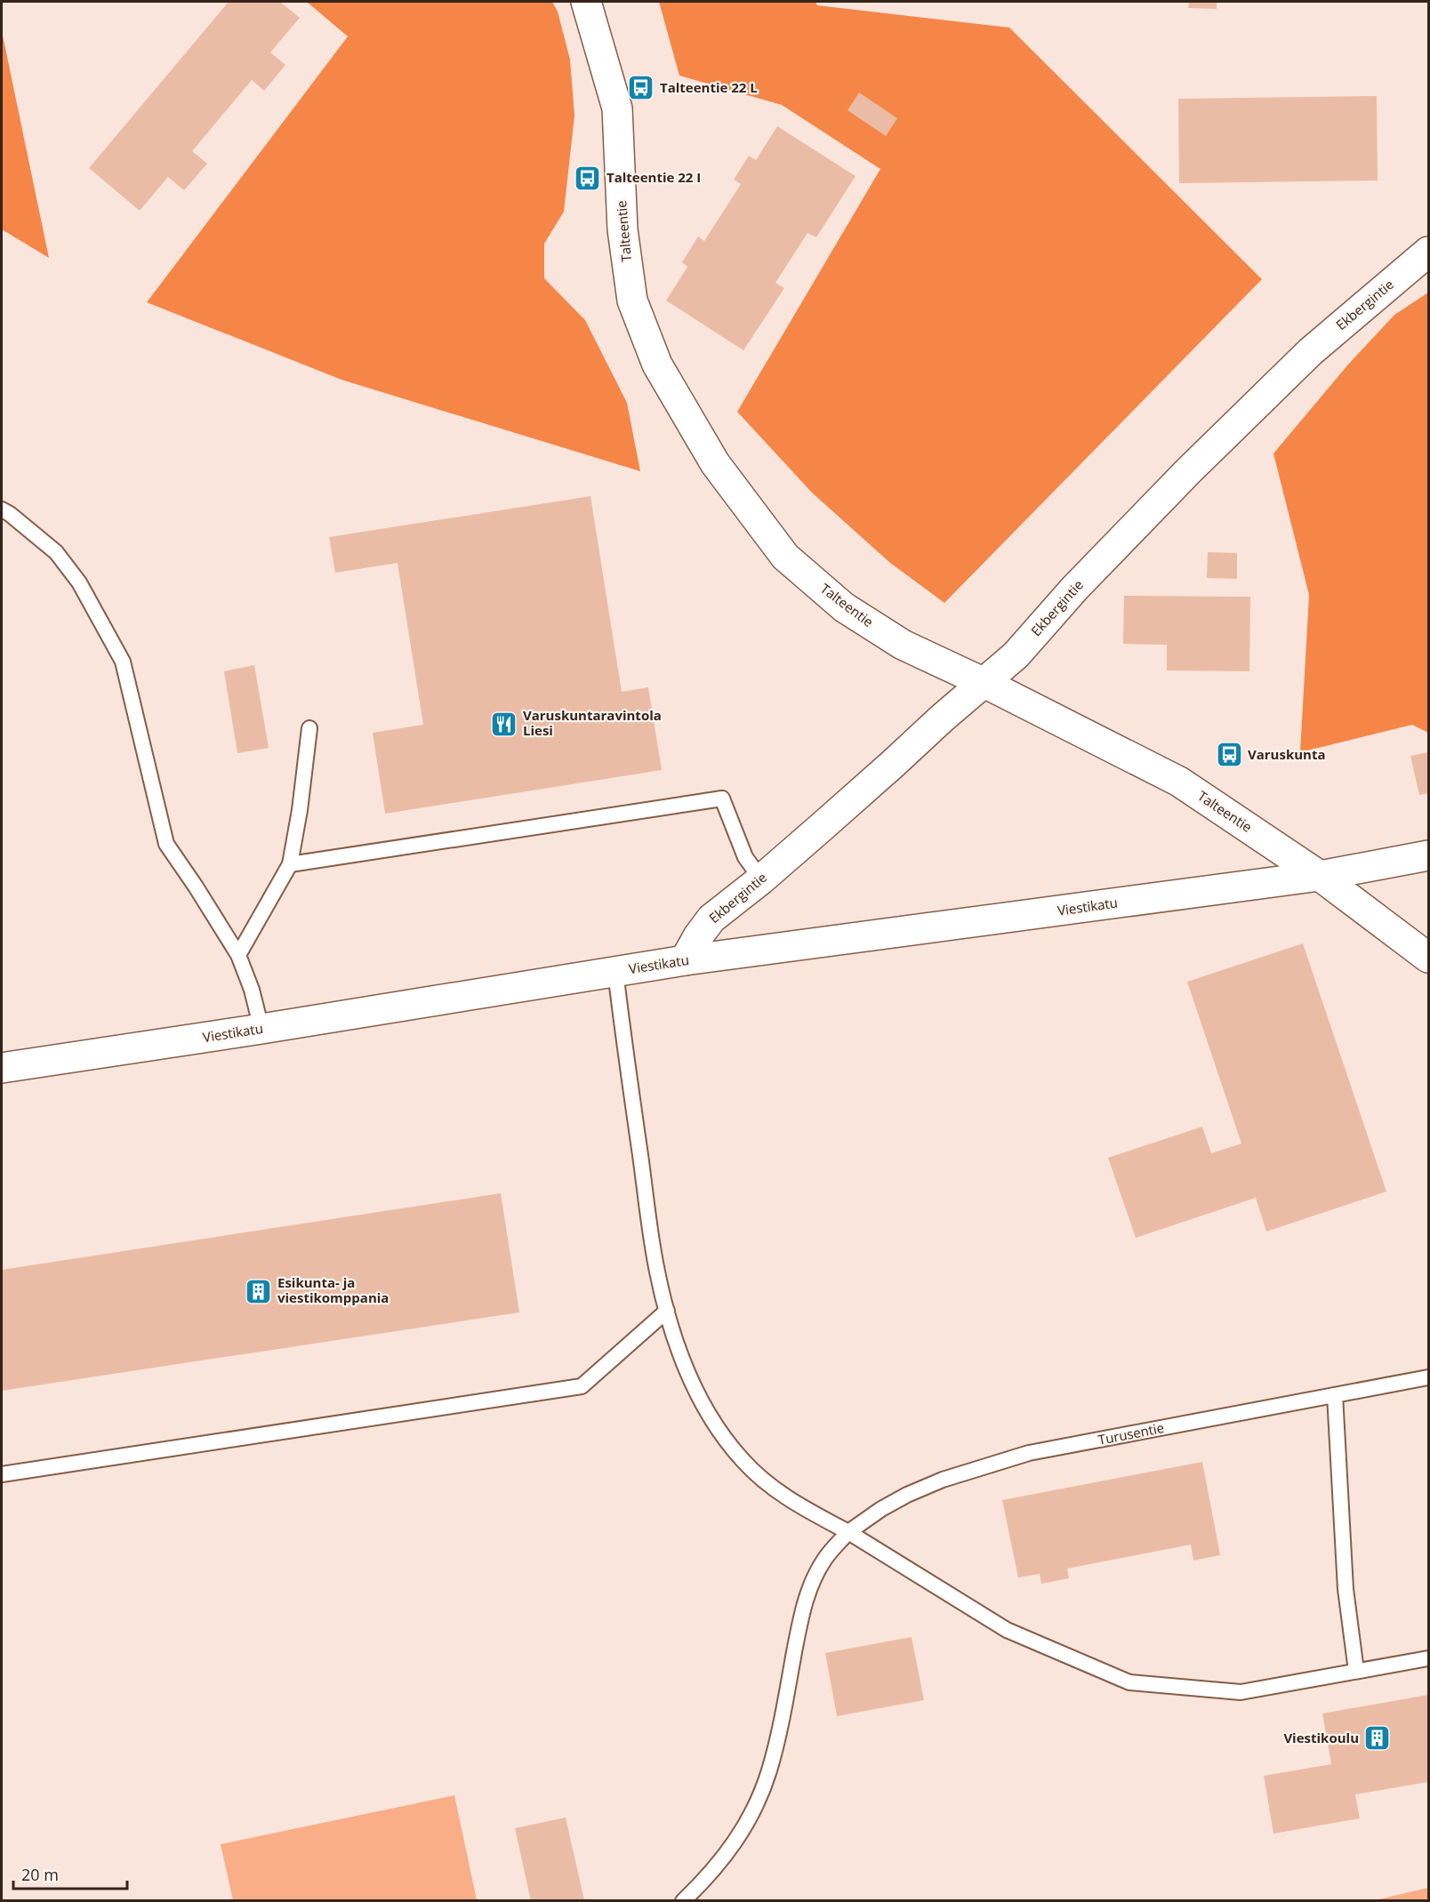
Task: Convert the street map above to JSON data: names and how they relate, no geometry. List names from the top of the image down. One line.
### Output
{"streets":{"street":["Talteentie","Ekbergintie","Viestikatu"],"lane":["Turusentie"]},"crossings":[["Talteentie","Ekbergintie"],["Talteentie","Viestikatu"],["Ekbergintie","Viestikatu"]],"places":{"bus stop":["Talteentie 22 L","Talteentie 22 I","Varuskunta"],"restaurant":["Varuskuntaravintola Liesi"],"building":["Esikunta- ja viestikomppania","Viestikoulu"]},"scale_bar":"20 m"}
